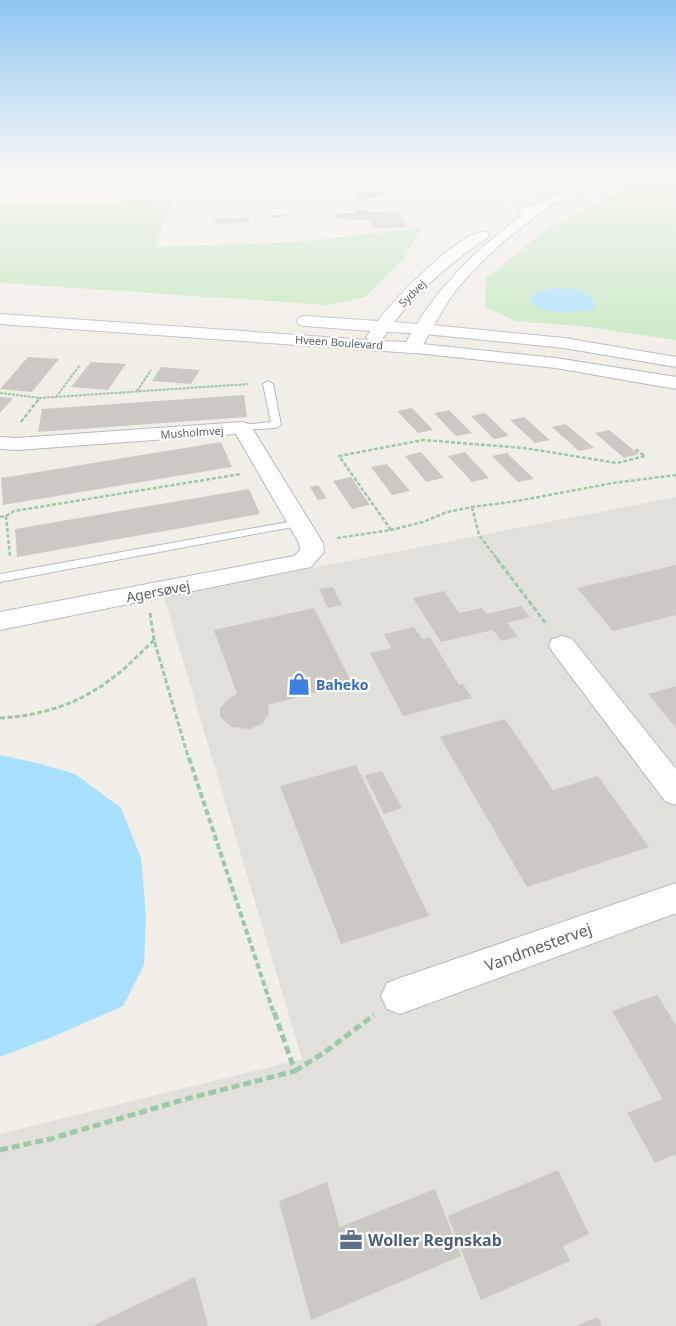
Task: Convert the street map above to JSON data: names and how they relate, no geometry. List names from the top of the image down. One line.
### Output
{"streets":{"main road":["Sydvej","Hveen Boulevard","Musholmvej","Agersøvej","Vandmestervej"]},"crossings":[["Sydvej","Hveen Boulevard"],["Musholmvej","Agersøvej"]],"places":{"shop":["Baheko"],"office":["Woller Regnskab"]}}
